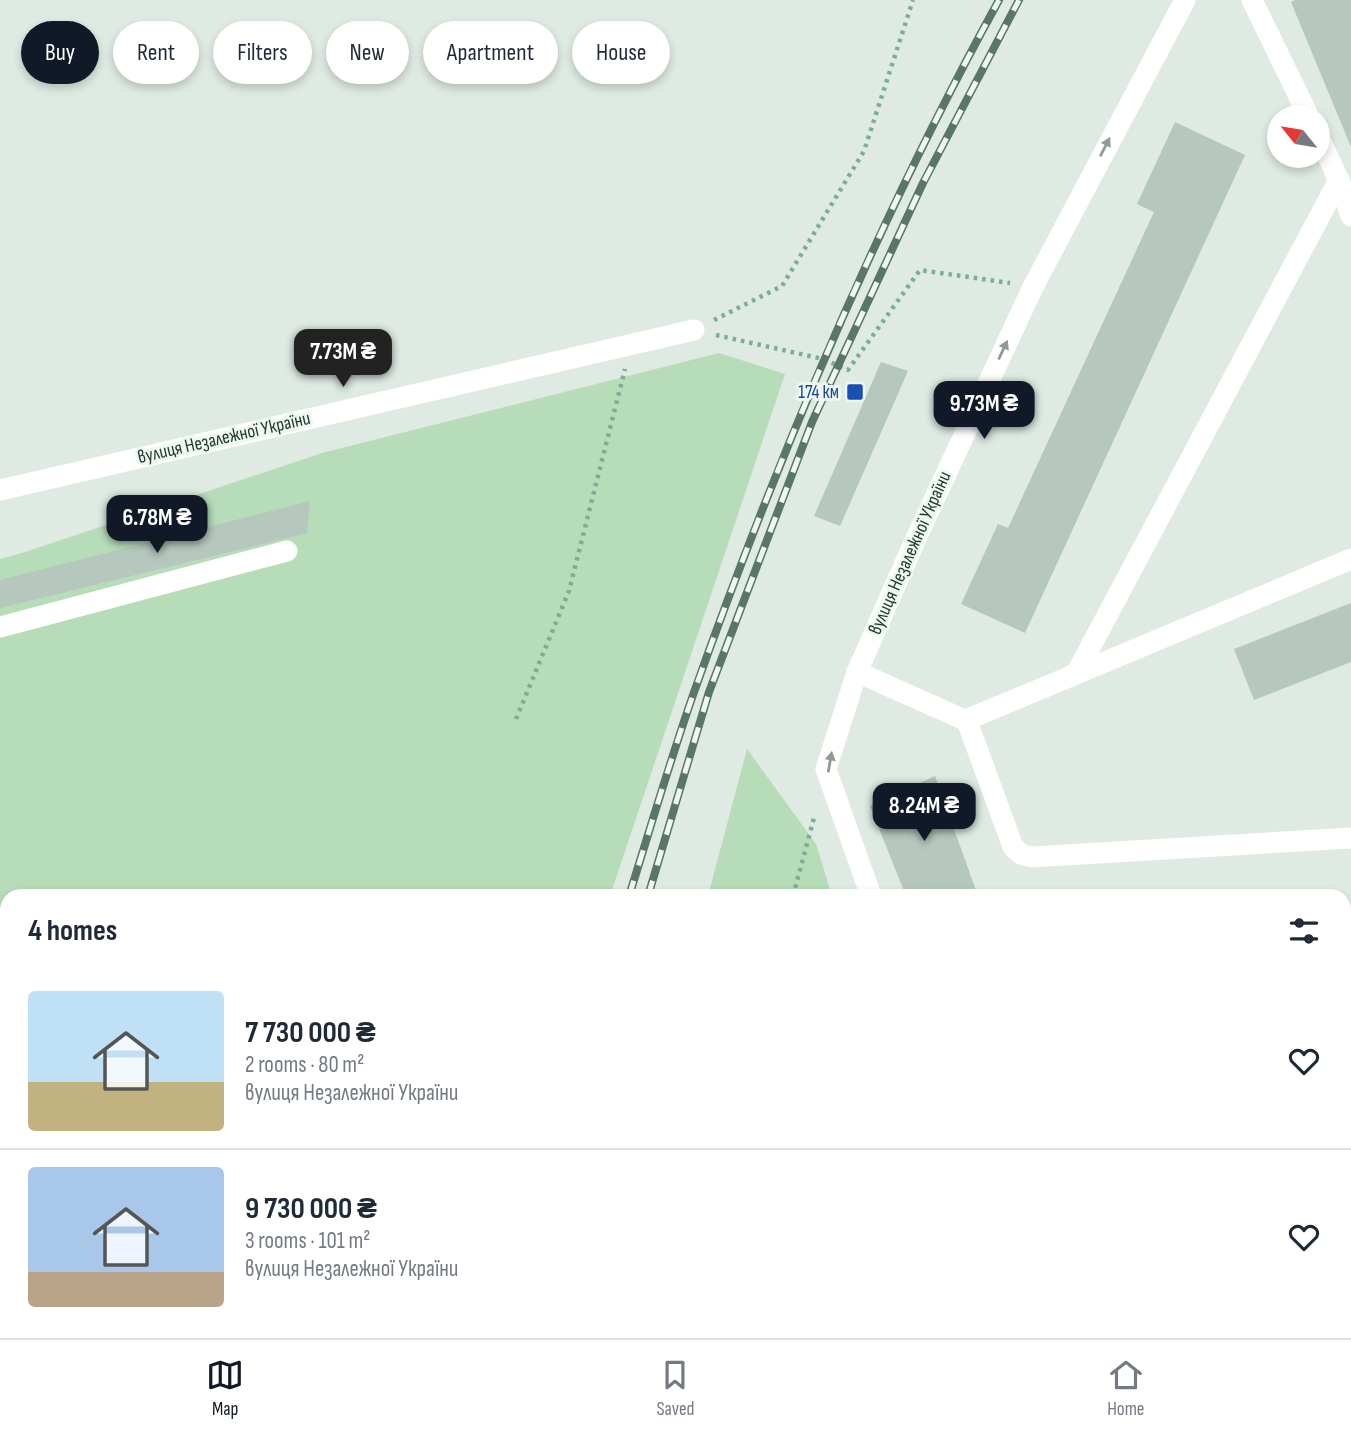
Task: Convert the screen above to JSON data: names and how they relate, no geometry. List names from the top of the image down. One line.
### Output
{"streets":{"street":["вулиця Незалежної України"]},"one_way":["вулиця Незалежної України"],"places":{"transit":["174 км"]},"north":"top left","page":{"chip":["Buy","Rent","Filters","New","Apartment","House"],"price":["7.73M ₴","9.73M ₴","6.78M ₴","8.24M ₴"],"heading":"4 homes","list":[{"name":"7 730 000 ₴","note":"2 rooms · 80 m² · вулиця Незалежної України"},{"name":"9 730 000 ₴","note":"3 rooms · 101 m² · вулиця Незалежної України"}],"tabs":["Map","Saved","Home"]}}
